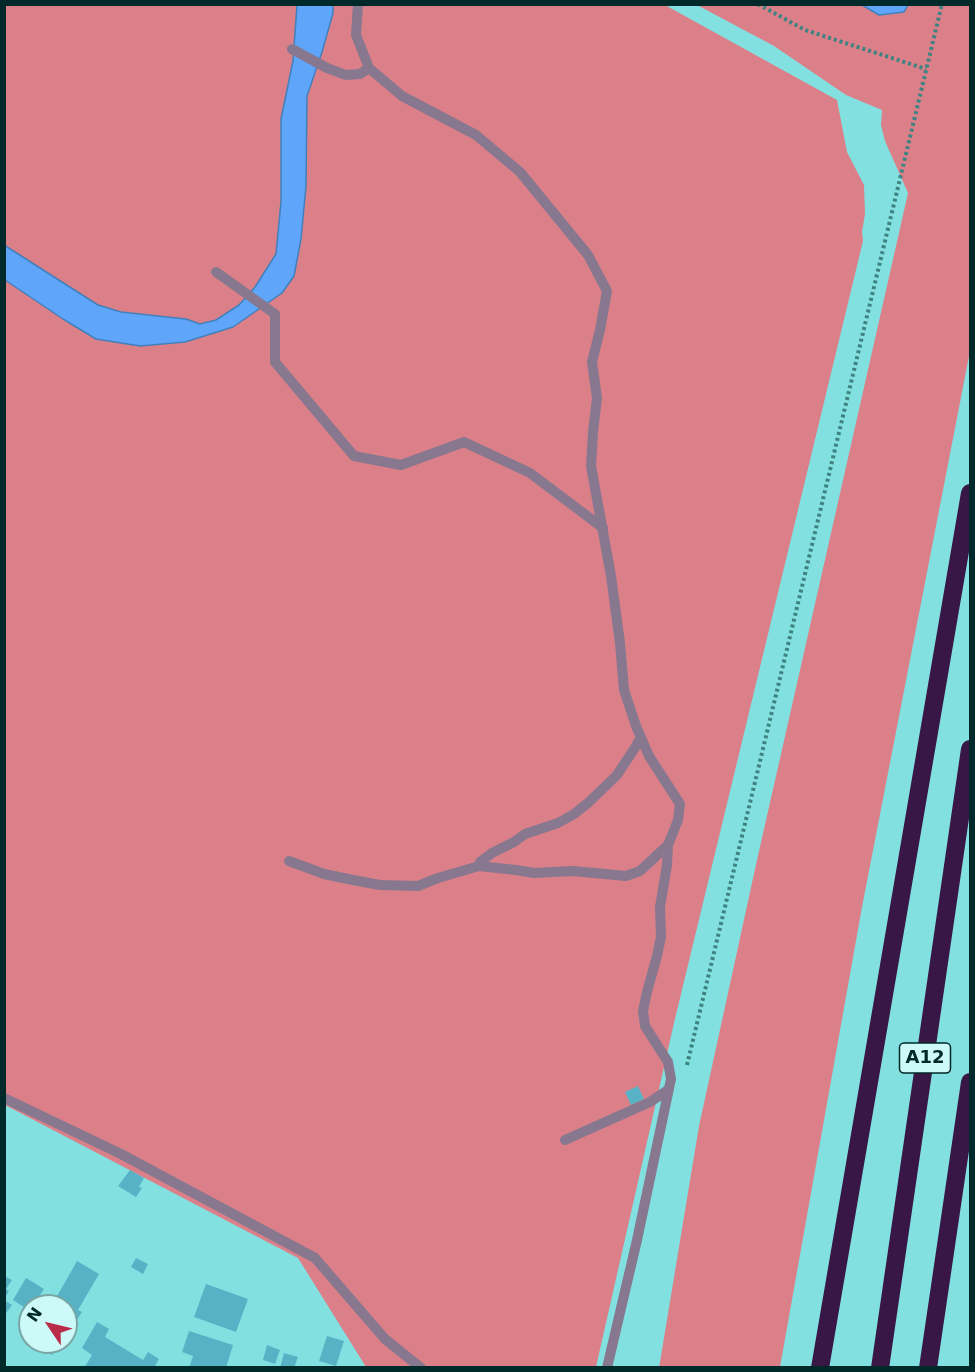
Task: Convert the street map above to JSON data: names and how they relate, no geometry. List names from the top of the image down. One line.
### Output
{"streets":{"highway":["A12"]},"north":"top left"}
